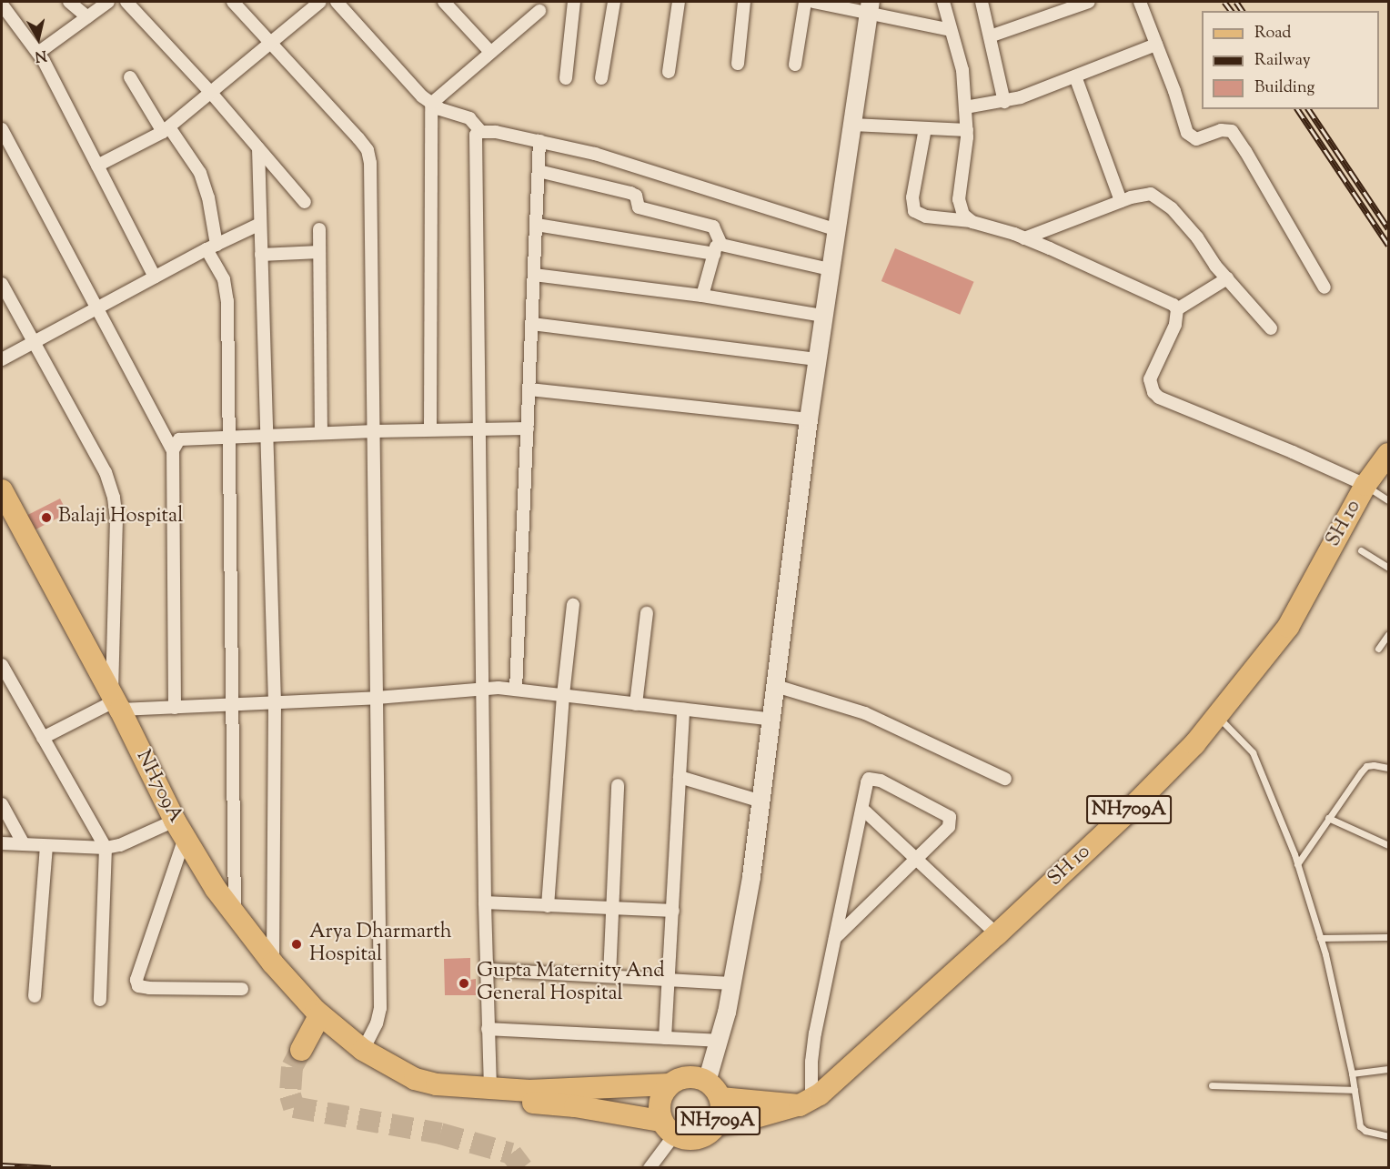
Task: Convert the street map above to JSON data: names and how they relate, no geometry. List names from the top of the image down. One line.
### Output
{"streets":{"highway":["SH 10","NH709A"]},"crossings":[["SH 10","NH709A"]],"places":["Balaji Hospital","Arya Dharmarth Hospital","Gupta Maternity And General Hospital"],"legend":["Road","Railway","Building"],"north":"bottom"}
